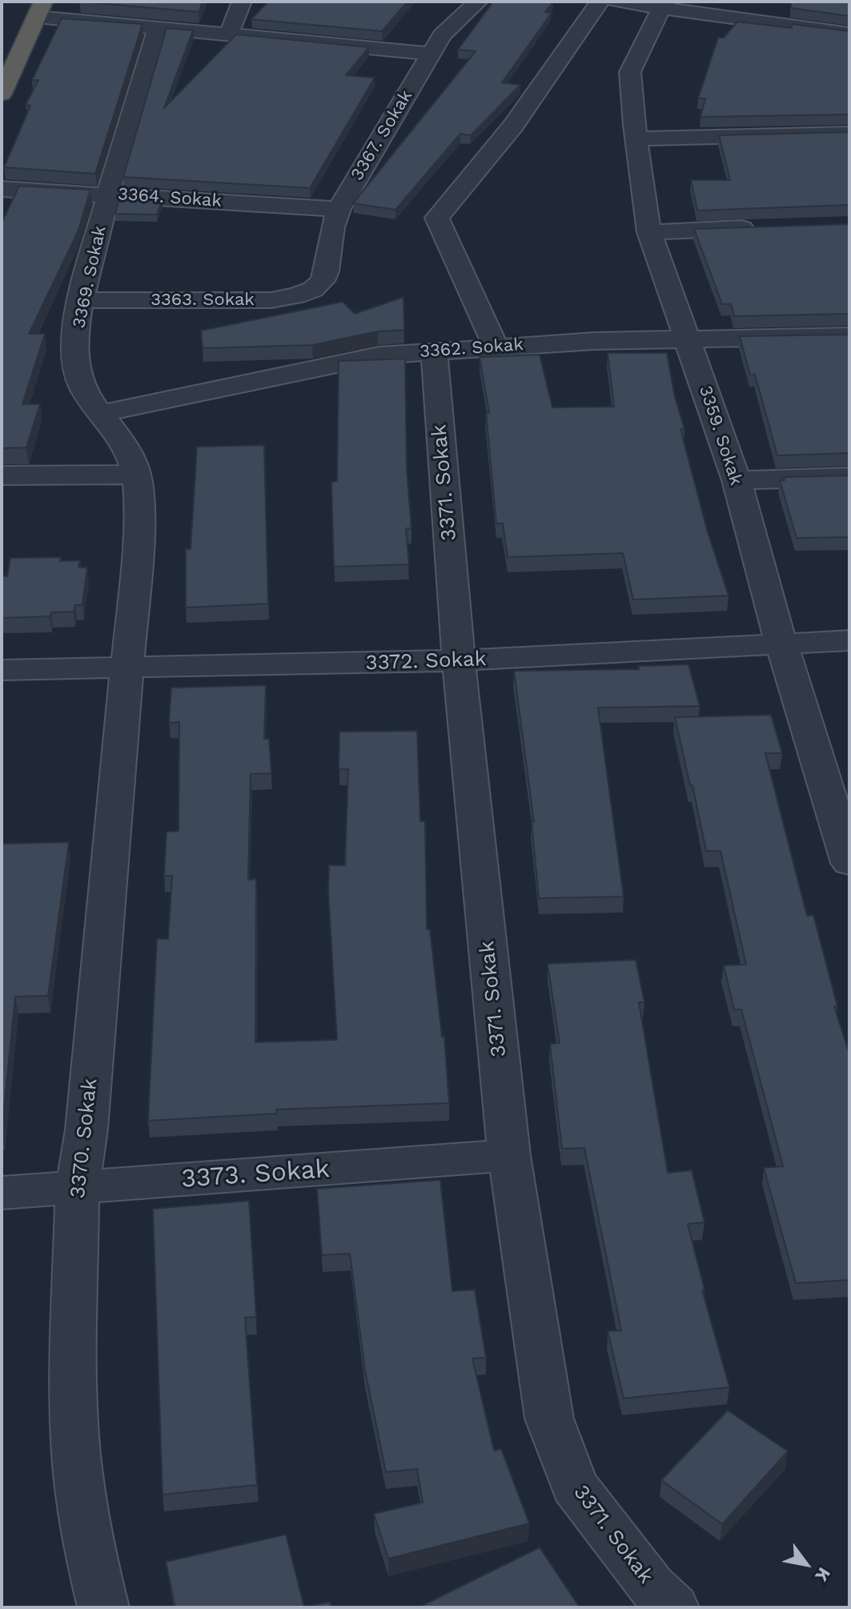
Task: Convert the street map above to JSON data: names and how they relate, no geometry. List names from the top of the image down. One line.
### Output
{"streets":{"street":["3367. Sokak","3364. Sokak","3369. Sokak","3363. Sokak","3362. Sokak","3359. Sokak","3371. Sokak","3372. Sokak","3370. Sokak","3373. Sokak"]},"crossings":[["3367. Sokak","3364. Sokak"],["3367. Sokak","3363. Sokak"],["3364. Sokak","3369. Sokak"],["3369. Sokak","3363. Sokak"],["3369. Sokak","3362. Sokak"],["3369. Sokak","3372. Sokak"],["3369. Sokak","3370. Sokak"],["3362. Sokak","3359. Sokak"],["3362. Sokak","3371. Sokak"],["3359. Sokak","3372. Sokak"],["3371. Sokak","3372. Sokak"],["3371. Sokak","3373. Sokak"],["3372. Sokak","3370. Sokak"],["3370. Sokak","3373. Sokak"]],"north":"bottom right"}
